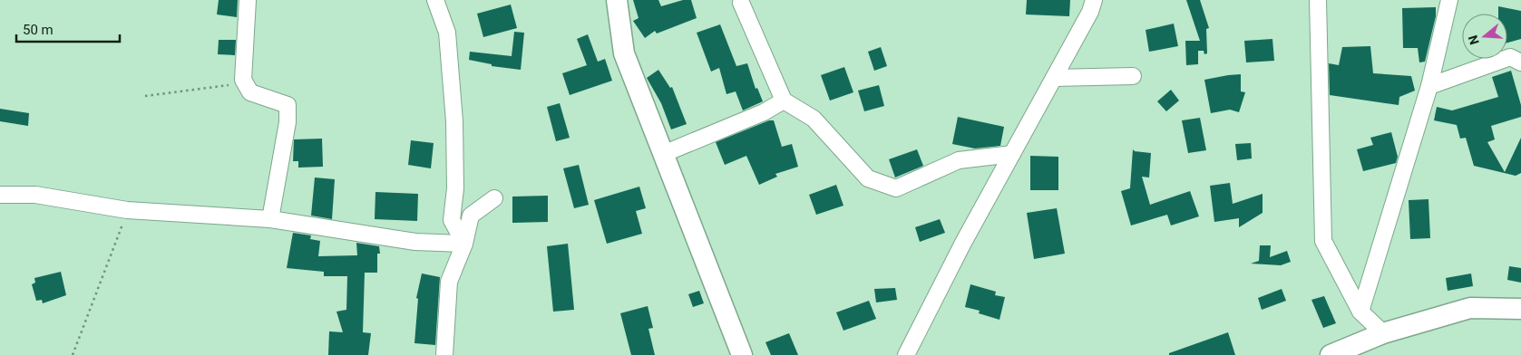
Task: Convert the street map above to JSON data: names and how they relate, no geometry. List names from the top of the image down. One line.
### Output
{"scale_bar":"50 m","north":"left"}
